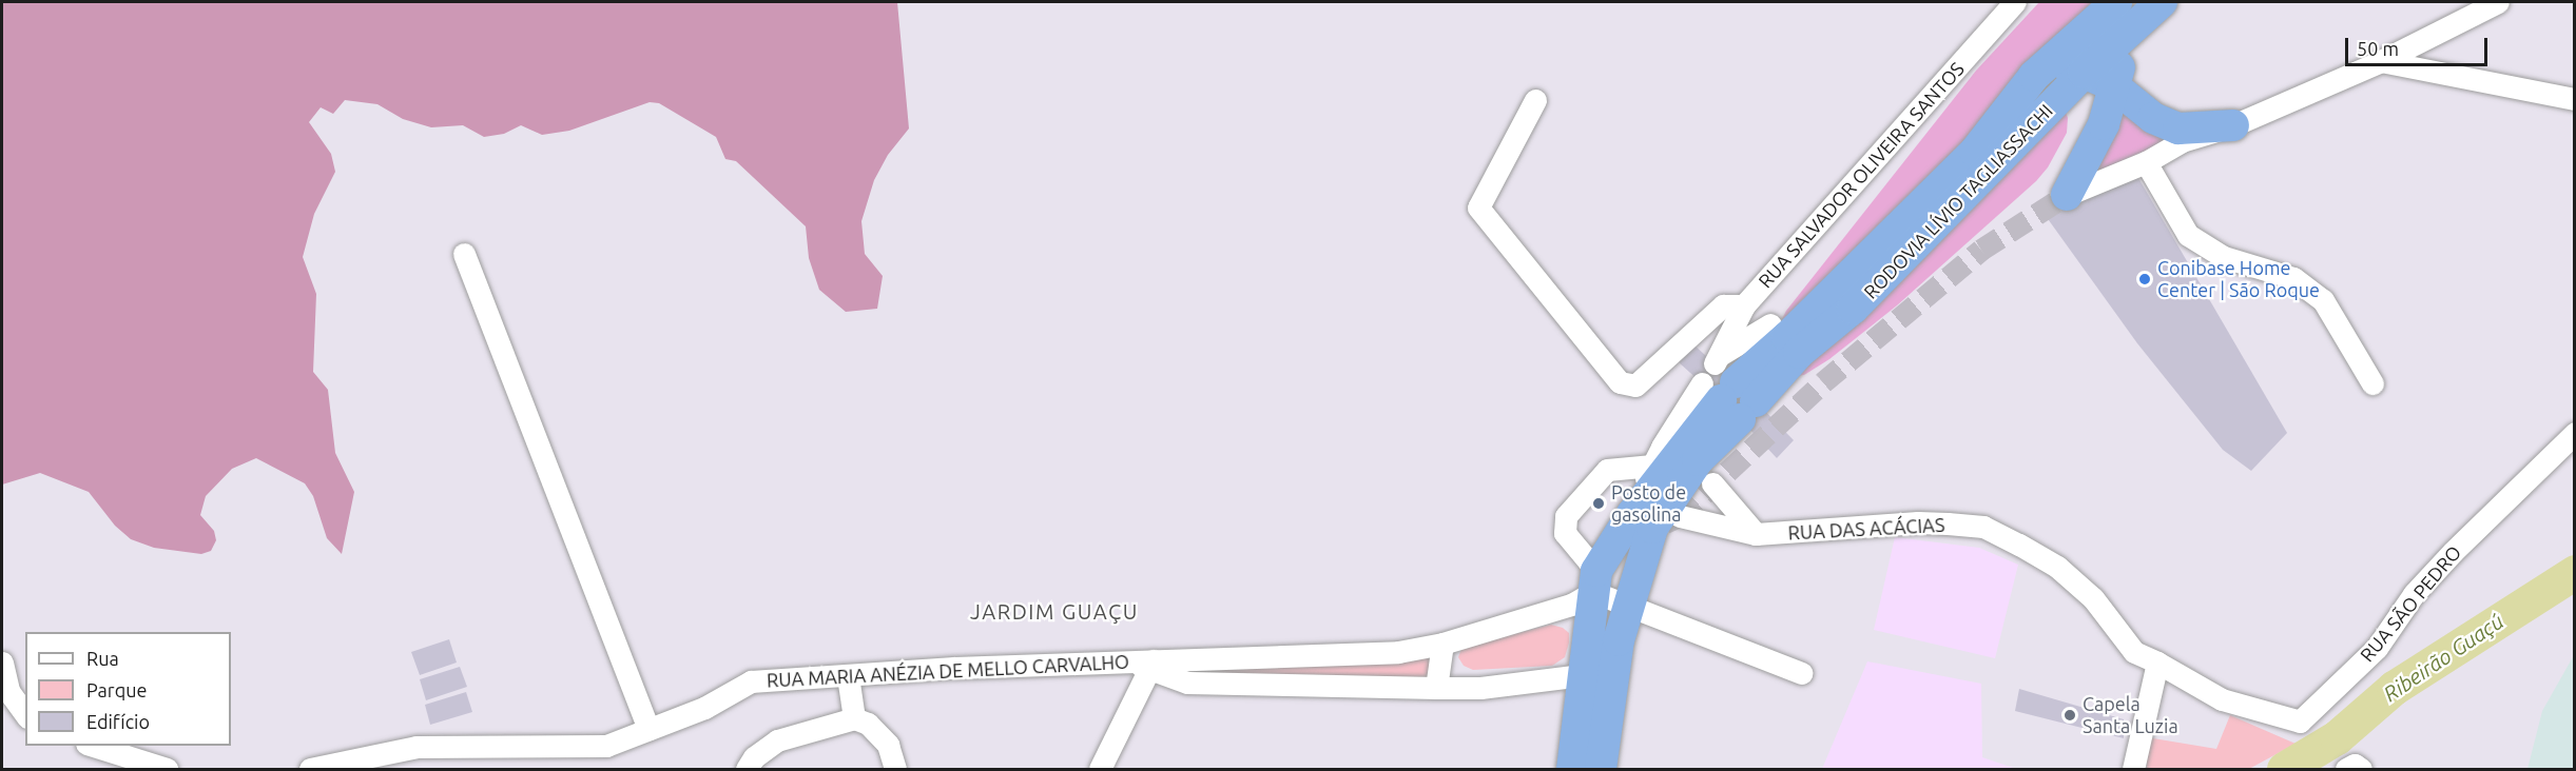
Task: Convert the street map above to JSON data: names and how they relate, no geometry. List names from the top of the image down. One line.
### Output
{"streets":{"highway":["RODOVIA LÍVIO TAGLIASSACHI"],"street":["RUA SALVADOR OLIVEIRA SANTOS","RUA DAS ACÁCIAS","RUA SÃO PEDRO","RUA MARIA ANÉZIA DE MELLO CARVALHO"]},"crossings":[["RUA SALVADOR OLIVEIRA SANTOS","RODOVIA LÍVIO TAGLIASSACHI"],["RUA DAS ACÁCIAS","RUA SÃO PEDRO"]],"districts":["JARDIM GUAÇU"],"water":["Ribeirão Guaçú"],"places":["Conibase Home Center | São Roque","Posto de gasolina","Capela Santa Luzia"],"legend":["Rua","Parque","Edifício"],"scale_bar":"50 m"}
